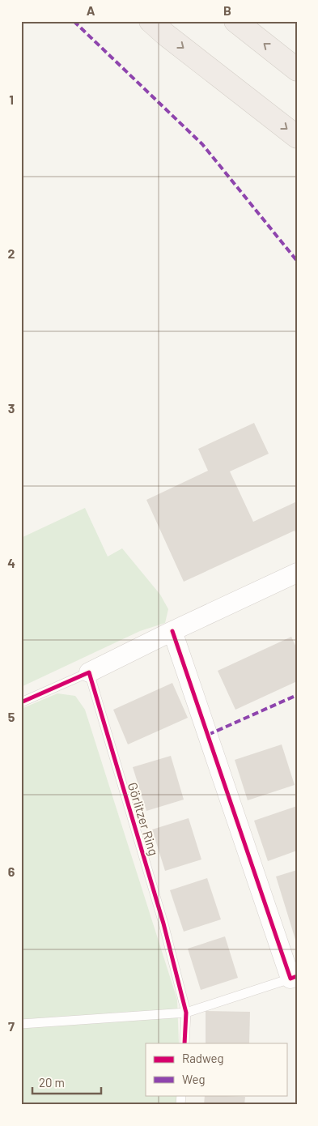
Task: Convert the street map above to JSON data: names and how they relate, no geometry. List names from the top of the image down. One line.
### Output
{"streets":{"lane":["Görlitzer Ring"]},"legend":["Radweg","Weg"],"scale_bar":"20 m","grid":{"columns":["A","B"],"rows":["1","2","3","4","5","6","7"]}}
